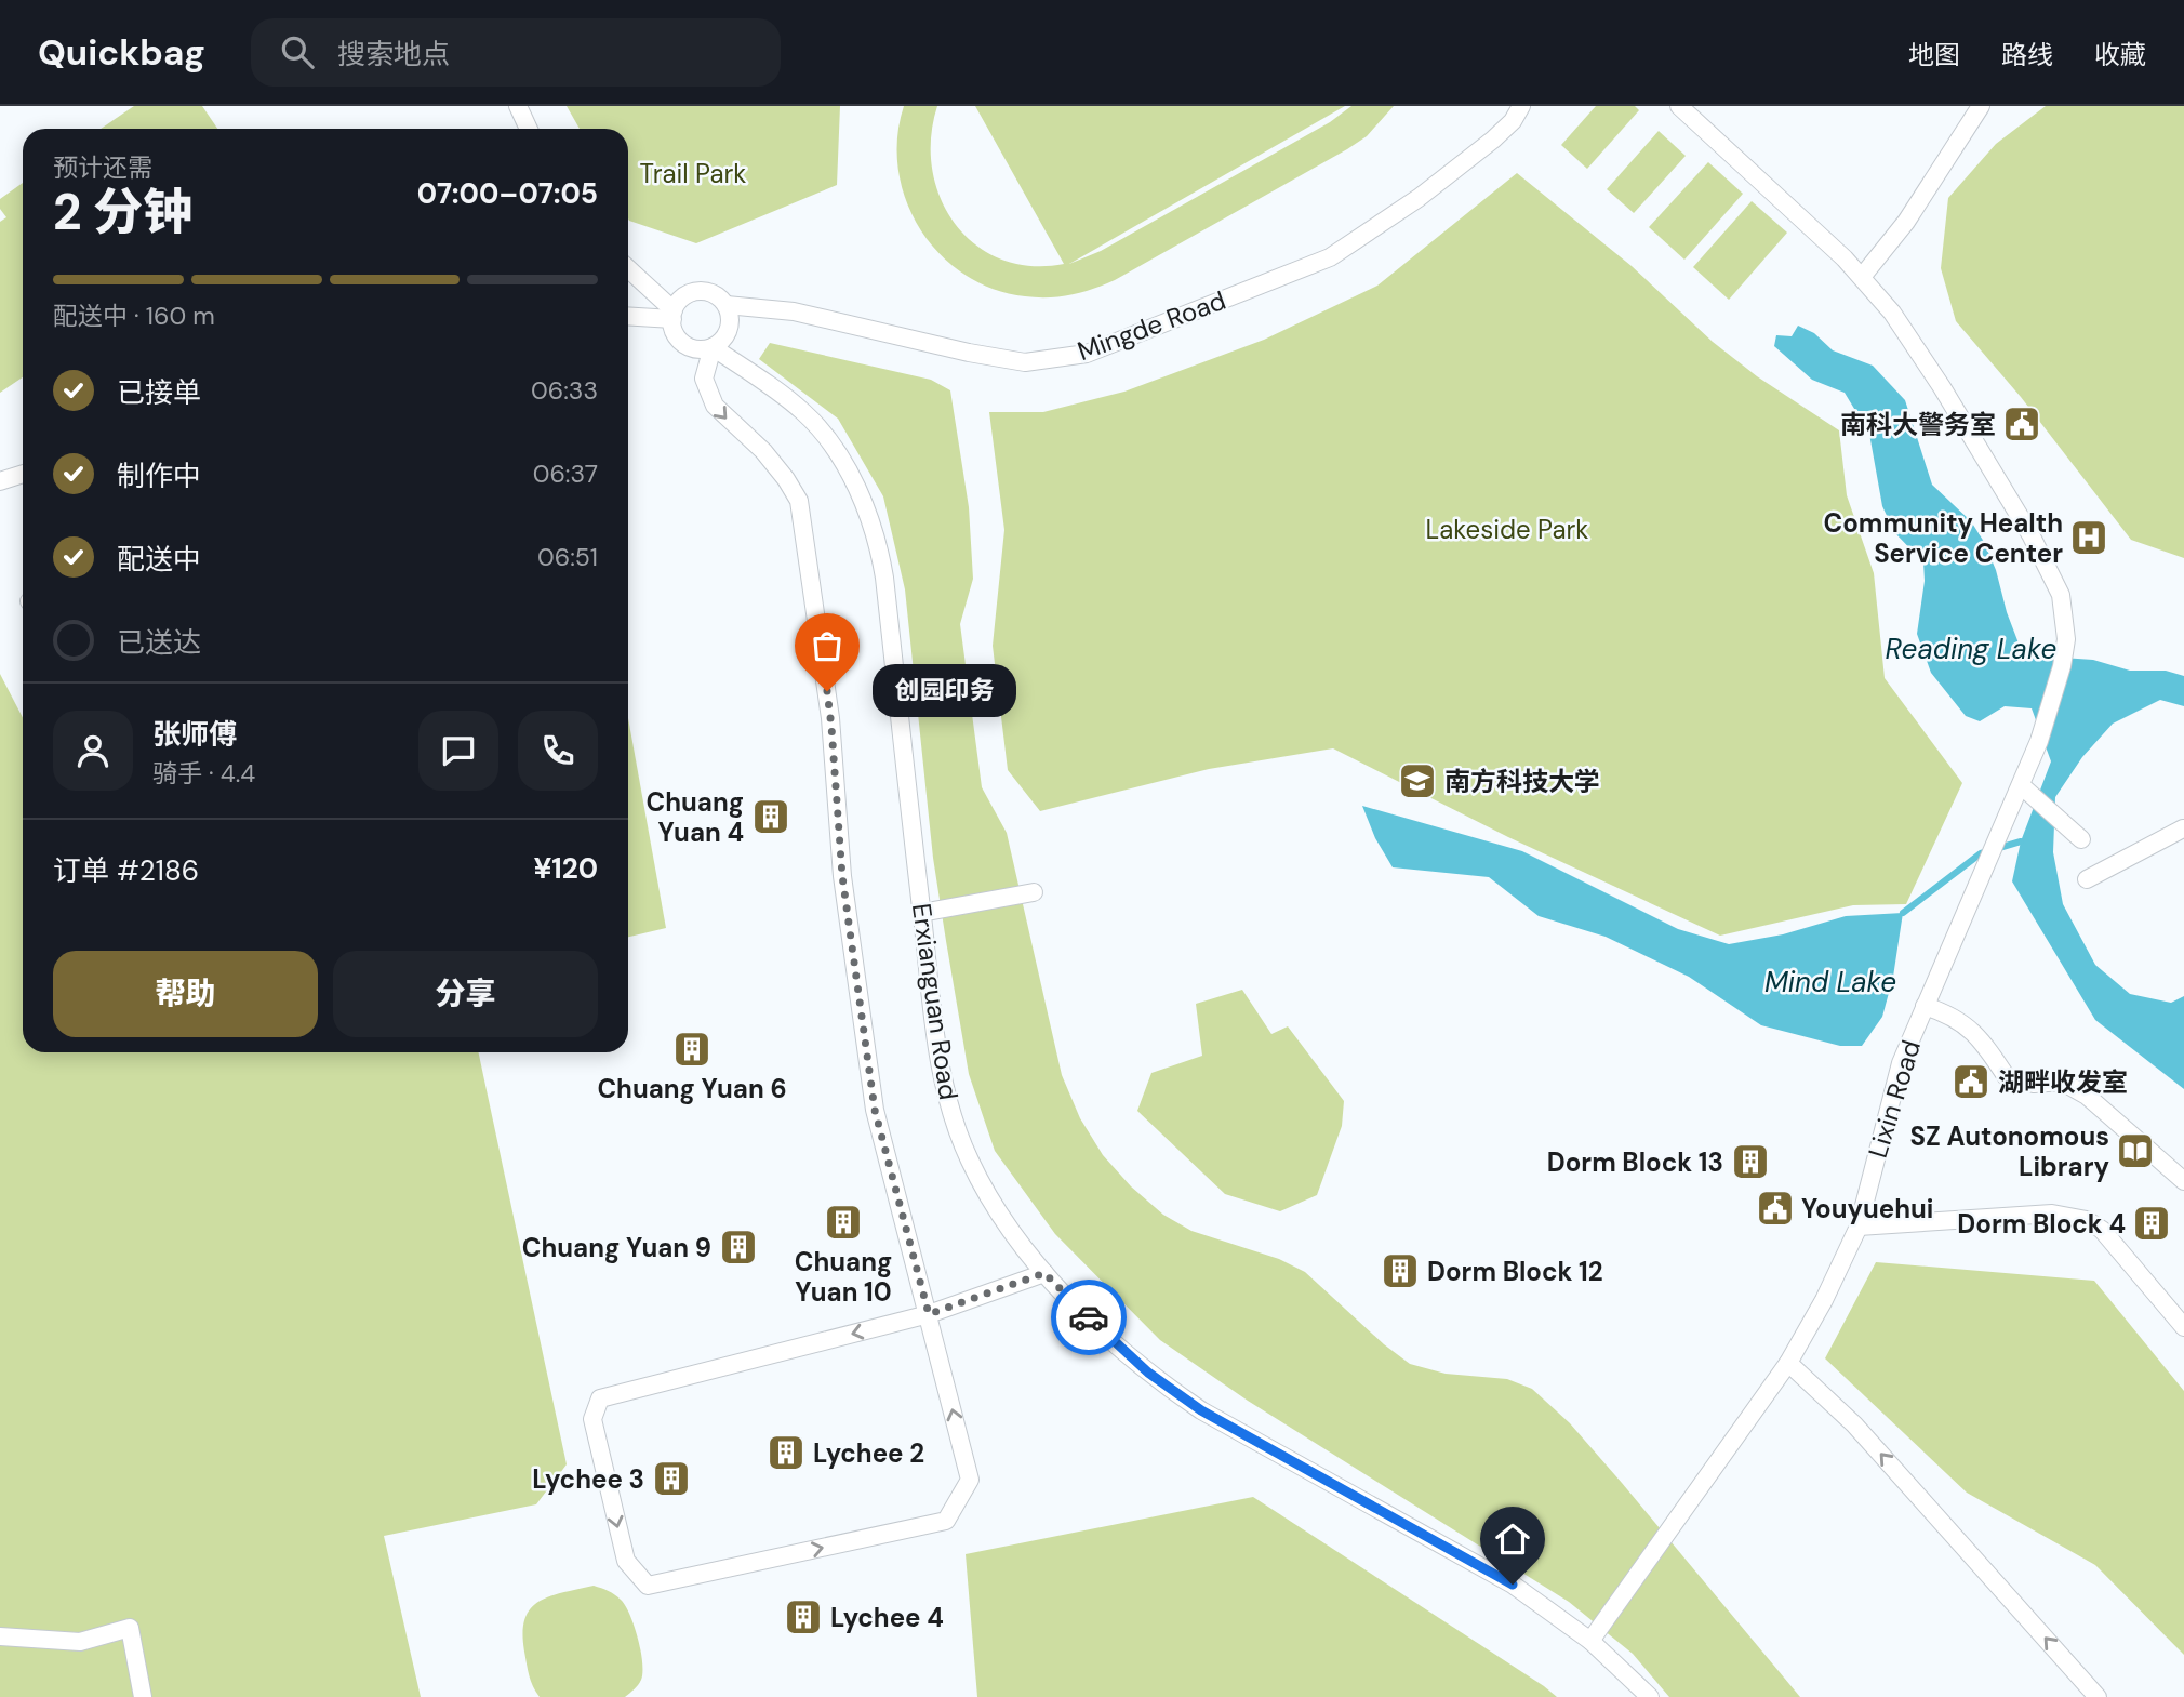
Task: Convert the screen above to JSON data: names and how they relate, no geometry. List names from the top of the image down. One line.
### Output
{"streets":{"street":["Mingde Road","Erxianguan Road","Lixin Road"]},"crossings":[["Mingde Road","Erxianguan Road"],["Erxianguan Road","Lixin Road"]],"water":["Reading Lake","Mind Lake"],"parks":["Trail Park","Lakeside Park"],"places":{"public building":["南科大警务室","湖畔收发室","Youyuehui"],"hospital":["Community Health Service Center"],"other":["创园印务"],"school or university":["南方科技大学"],"building":["Chuang Yuan 4","Chuang Yuan 6","Dorm Block 13","Chuang Yuan 10","Dorm Block 4","Chuang Yuan 9","Dorm Block 12","Lychee 2","Lychee 3","Lychee 4"],"library":["SZ Autonomous Library"]},"page":{"header":"Quickbag","search":"搜索地点","nav":["地图","路线","收藏"],"heading":["2 分钟","预计还需","07:00–07:05"],"panel":["张师傅","骑手 · 4.4","订单 #2186","¥120"],"bar":"配送中 · 160 m","list":[["已接单","06:33"],["制作中","06:37"],["配送中","06:51"],"已送达"],"bubble":"创园印务","buttons":["帮助","分享"]}}
